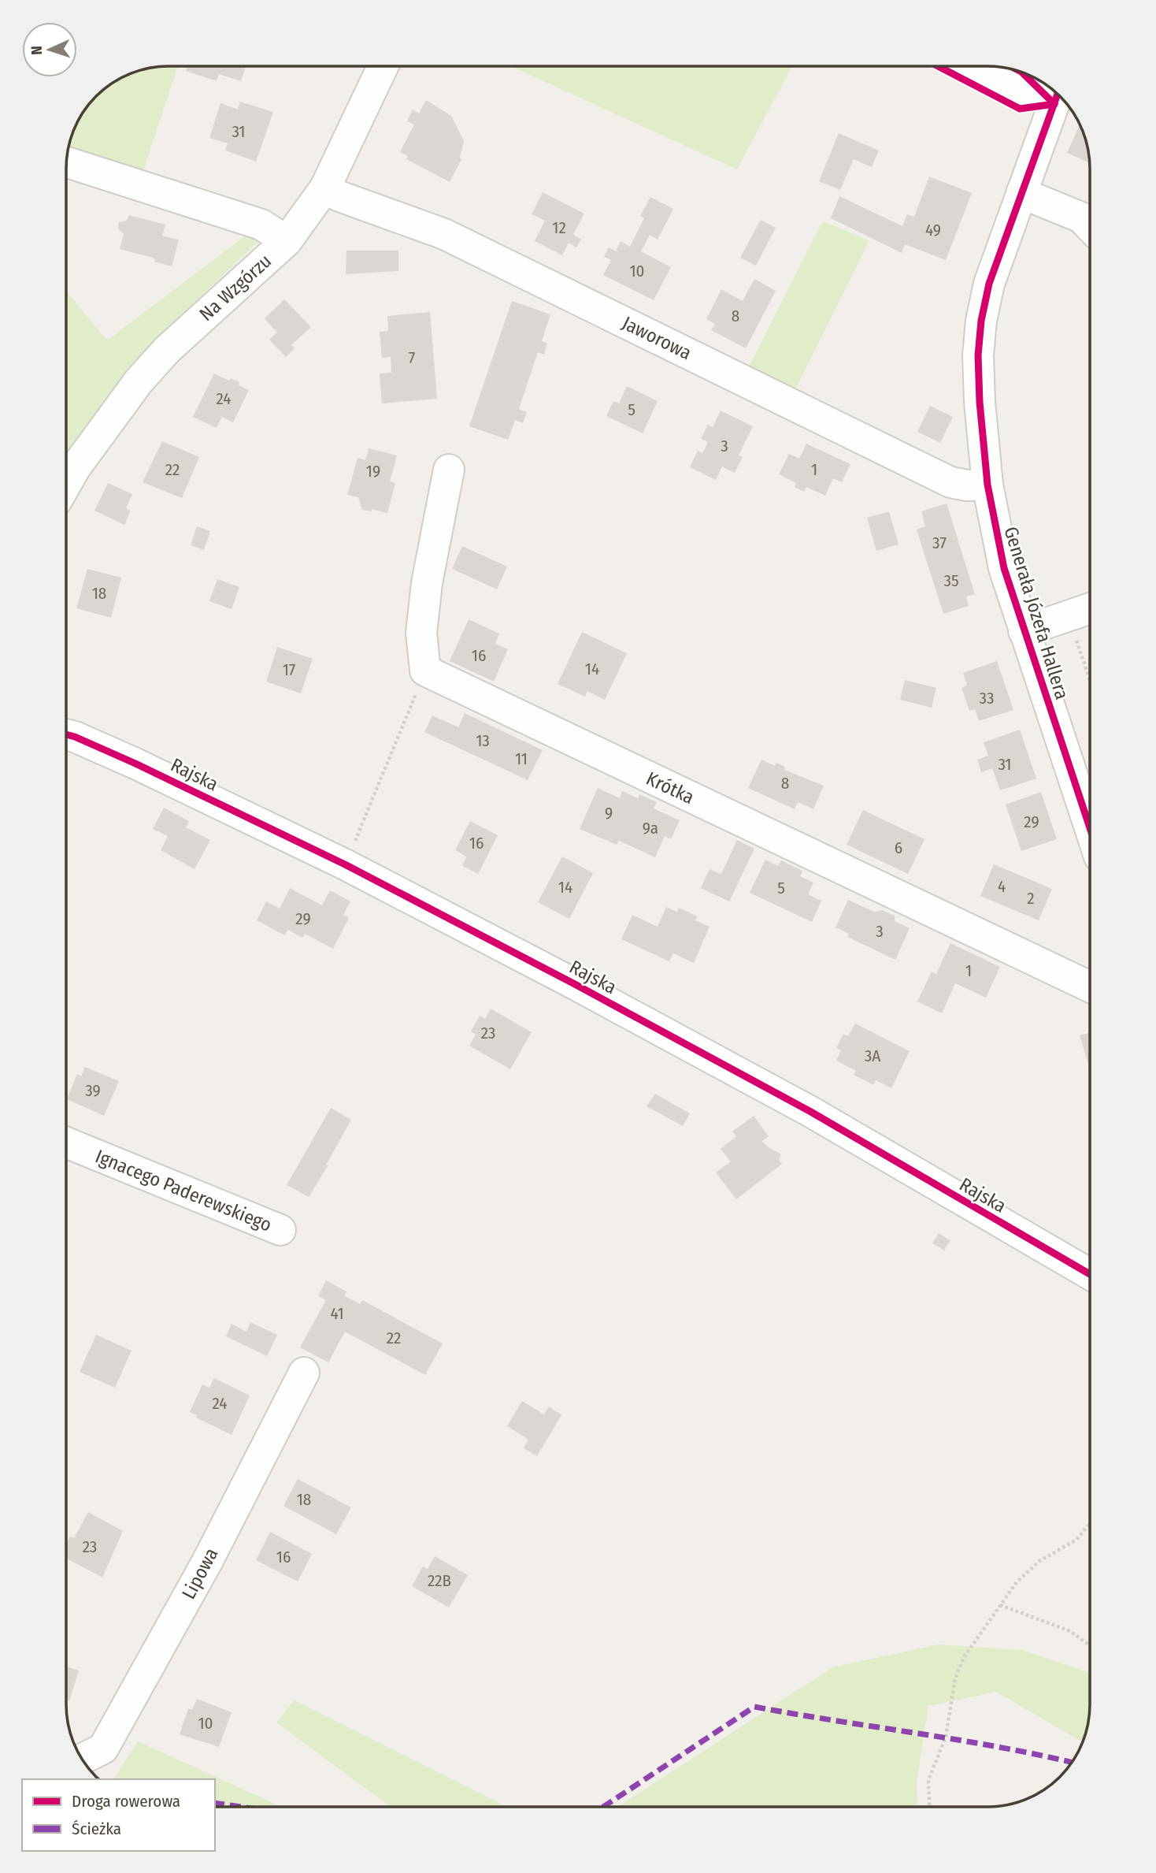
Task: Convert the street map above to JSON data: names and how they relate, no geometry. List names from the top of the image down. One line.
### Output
{"streets":{"street":["Na Wzgórzu","Jaworowa","Generała Józefa Hallera","Rajska","Krótka","Ignacego Paderewskiego","Lipowa"]},"crossings":[["Na Wzgórzu","Jaworowa"],["Jaworowa","Generała Józefa Hallera"]],"house_numbers":["31","12","49","10","8","7","24","5","3","22","1","19","37","35","18","16","14","17","33","13","11","31","8","9","29","9a","16","6","4","14","5","2","29","3","1","23","3A","39","41","22","24","18","23","16","22B","10"],"legend":["Droga rowerowa","Ścieżka"],"north":"left"}
